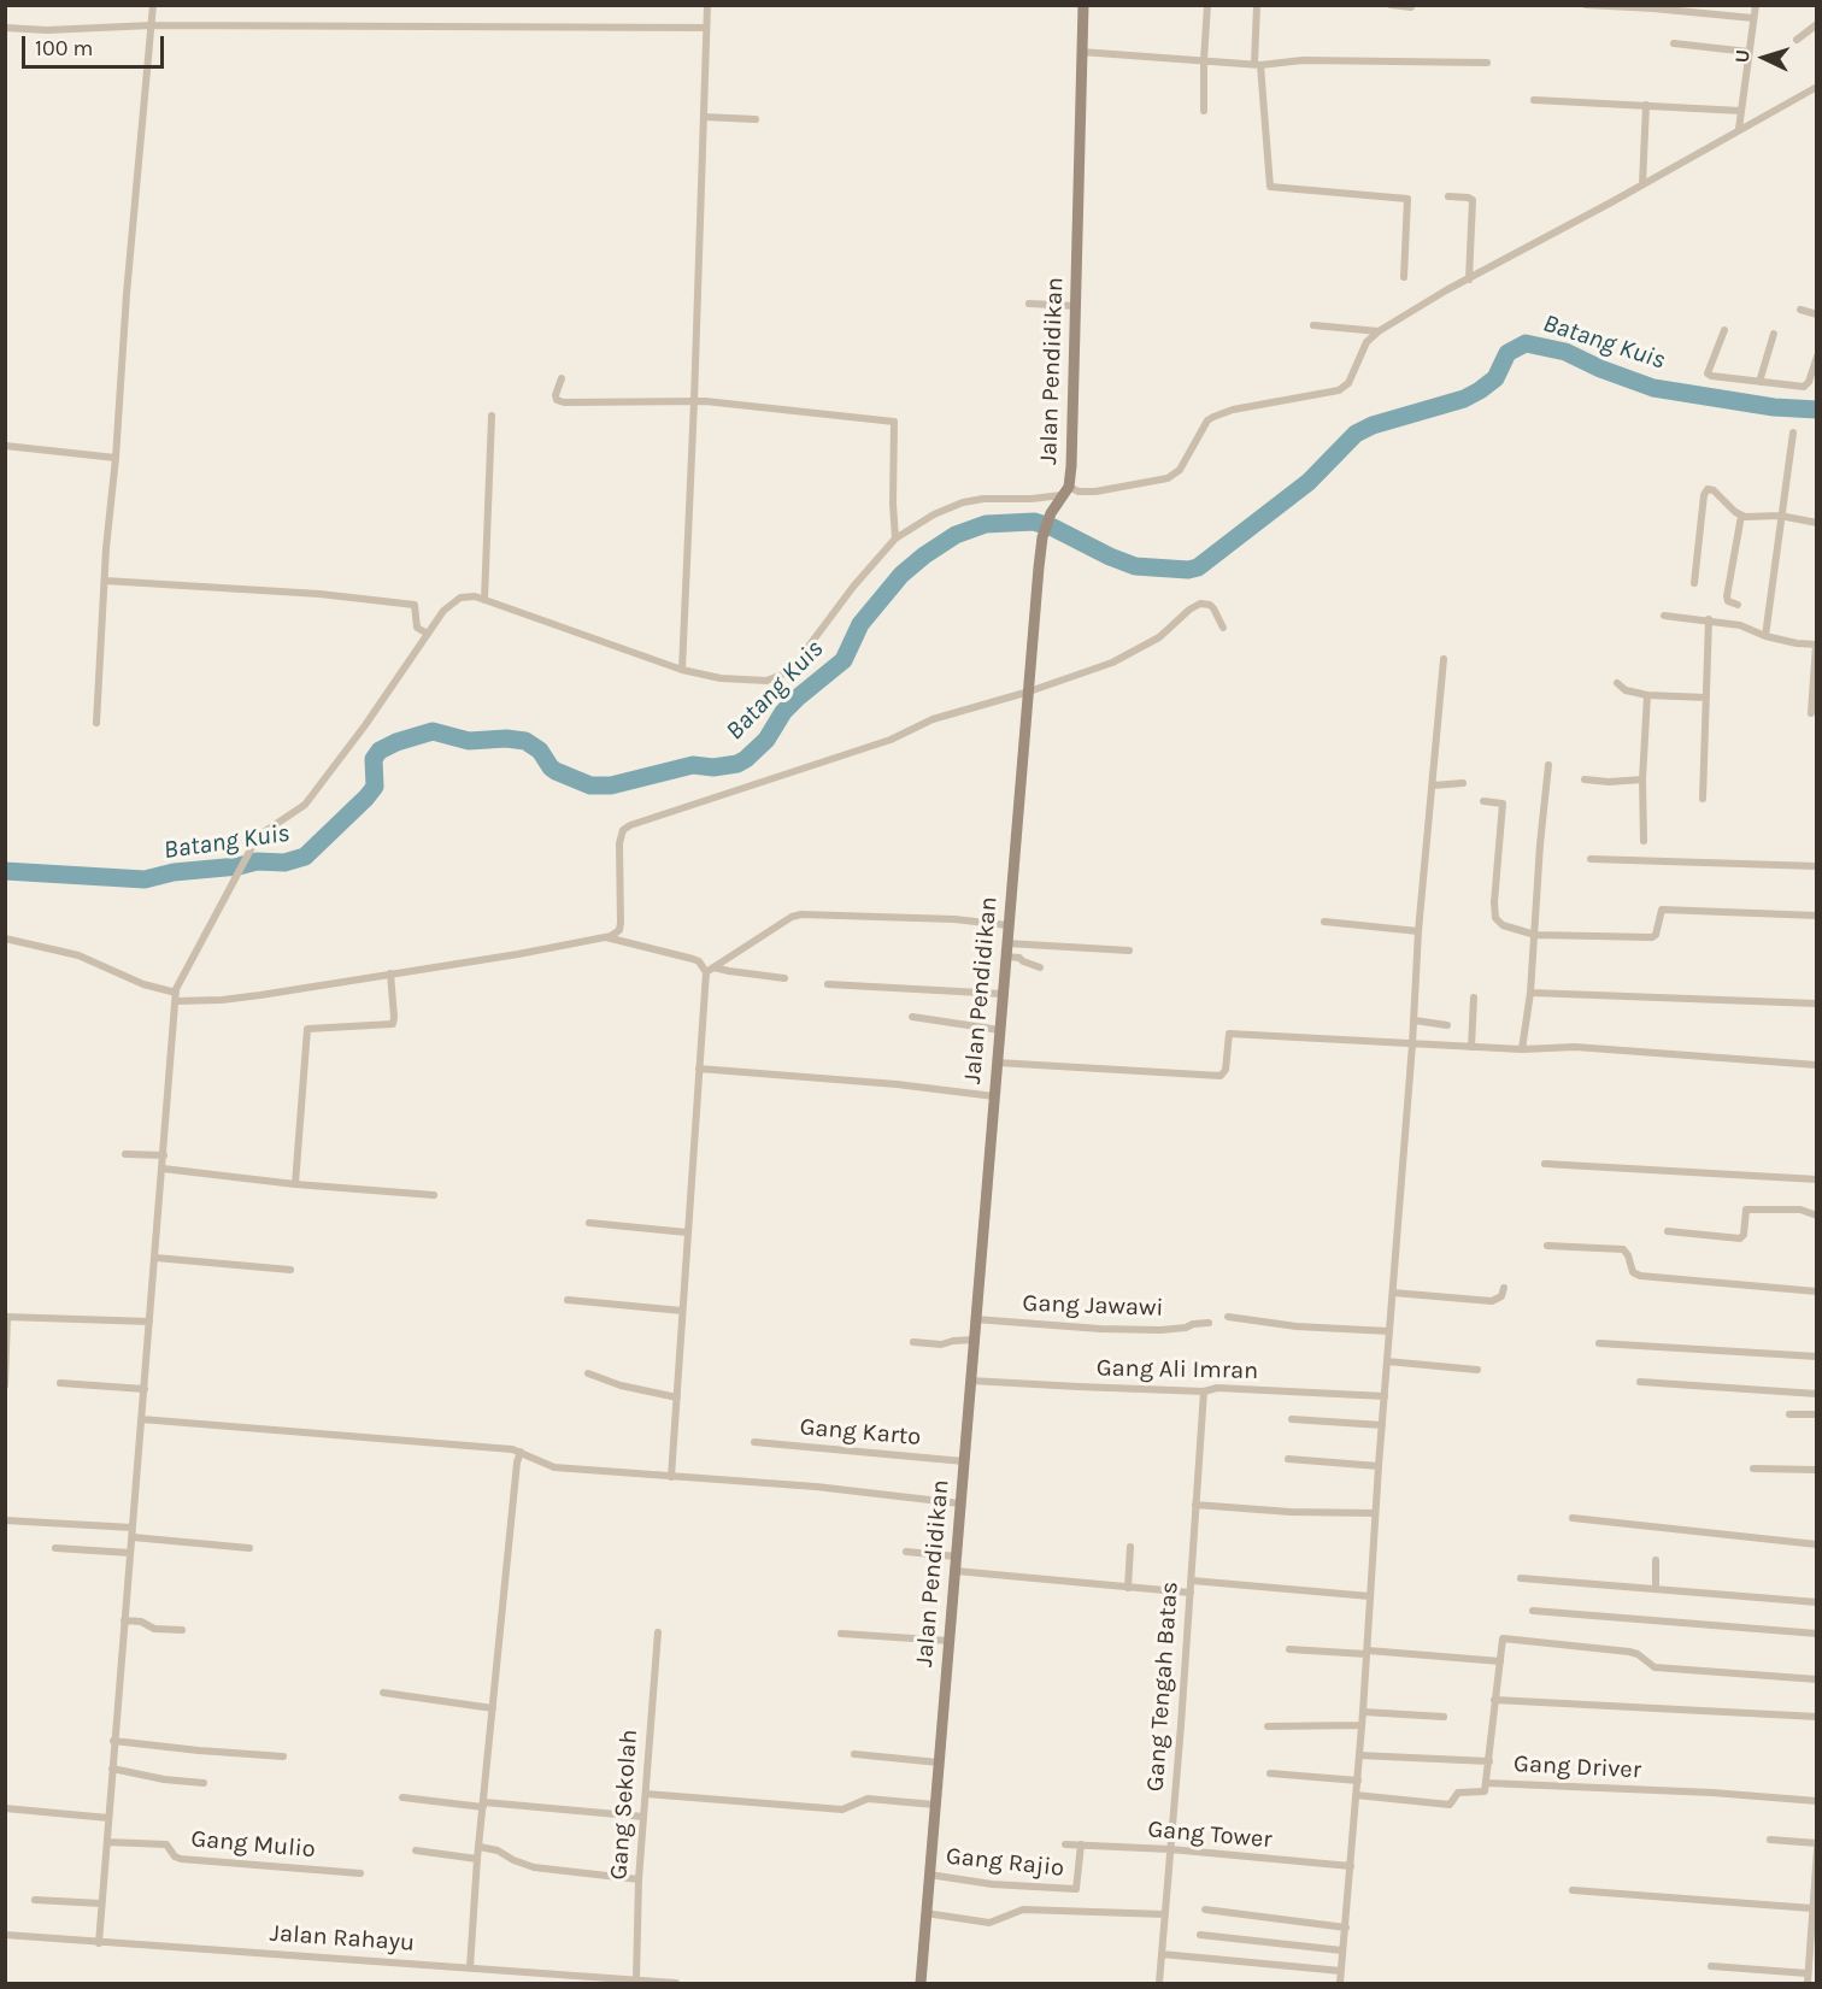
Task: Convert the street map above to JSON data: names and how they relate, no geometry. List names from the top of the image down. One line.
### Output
{"streets":{"main road":["Jalan Pendidikan"],"street":["Gang Jawawi","Gang Ali Imran","Gang Karto","Gang Tengah Batas","Gang Driver","Gang Sekolah","Gang Tower","Gang Mulio","Gang Rajio","Jalan Rahayu"]},"crossings":[["Jalan Pendidikan","Gang Jawawi"],["Jalan Pendidikan","Gang Ali Imran"],["Jalan Pendidikan","Gang Karto"],["Jalan Pendidikan","Gang Rajio"],["Gang Ali Imran","Gang Tengah Batas"],["Gang Tengah Batas","Gang Tower"],["Gang Sekolah","Jalan Rahayu"],["Gang Tower","Gang Rajio"]],"water":["Batang Kuis"],"scale_bar":"100 m","north":"left"}
